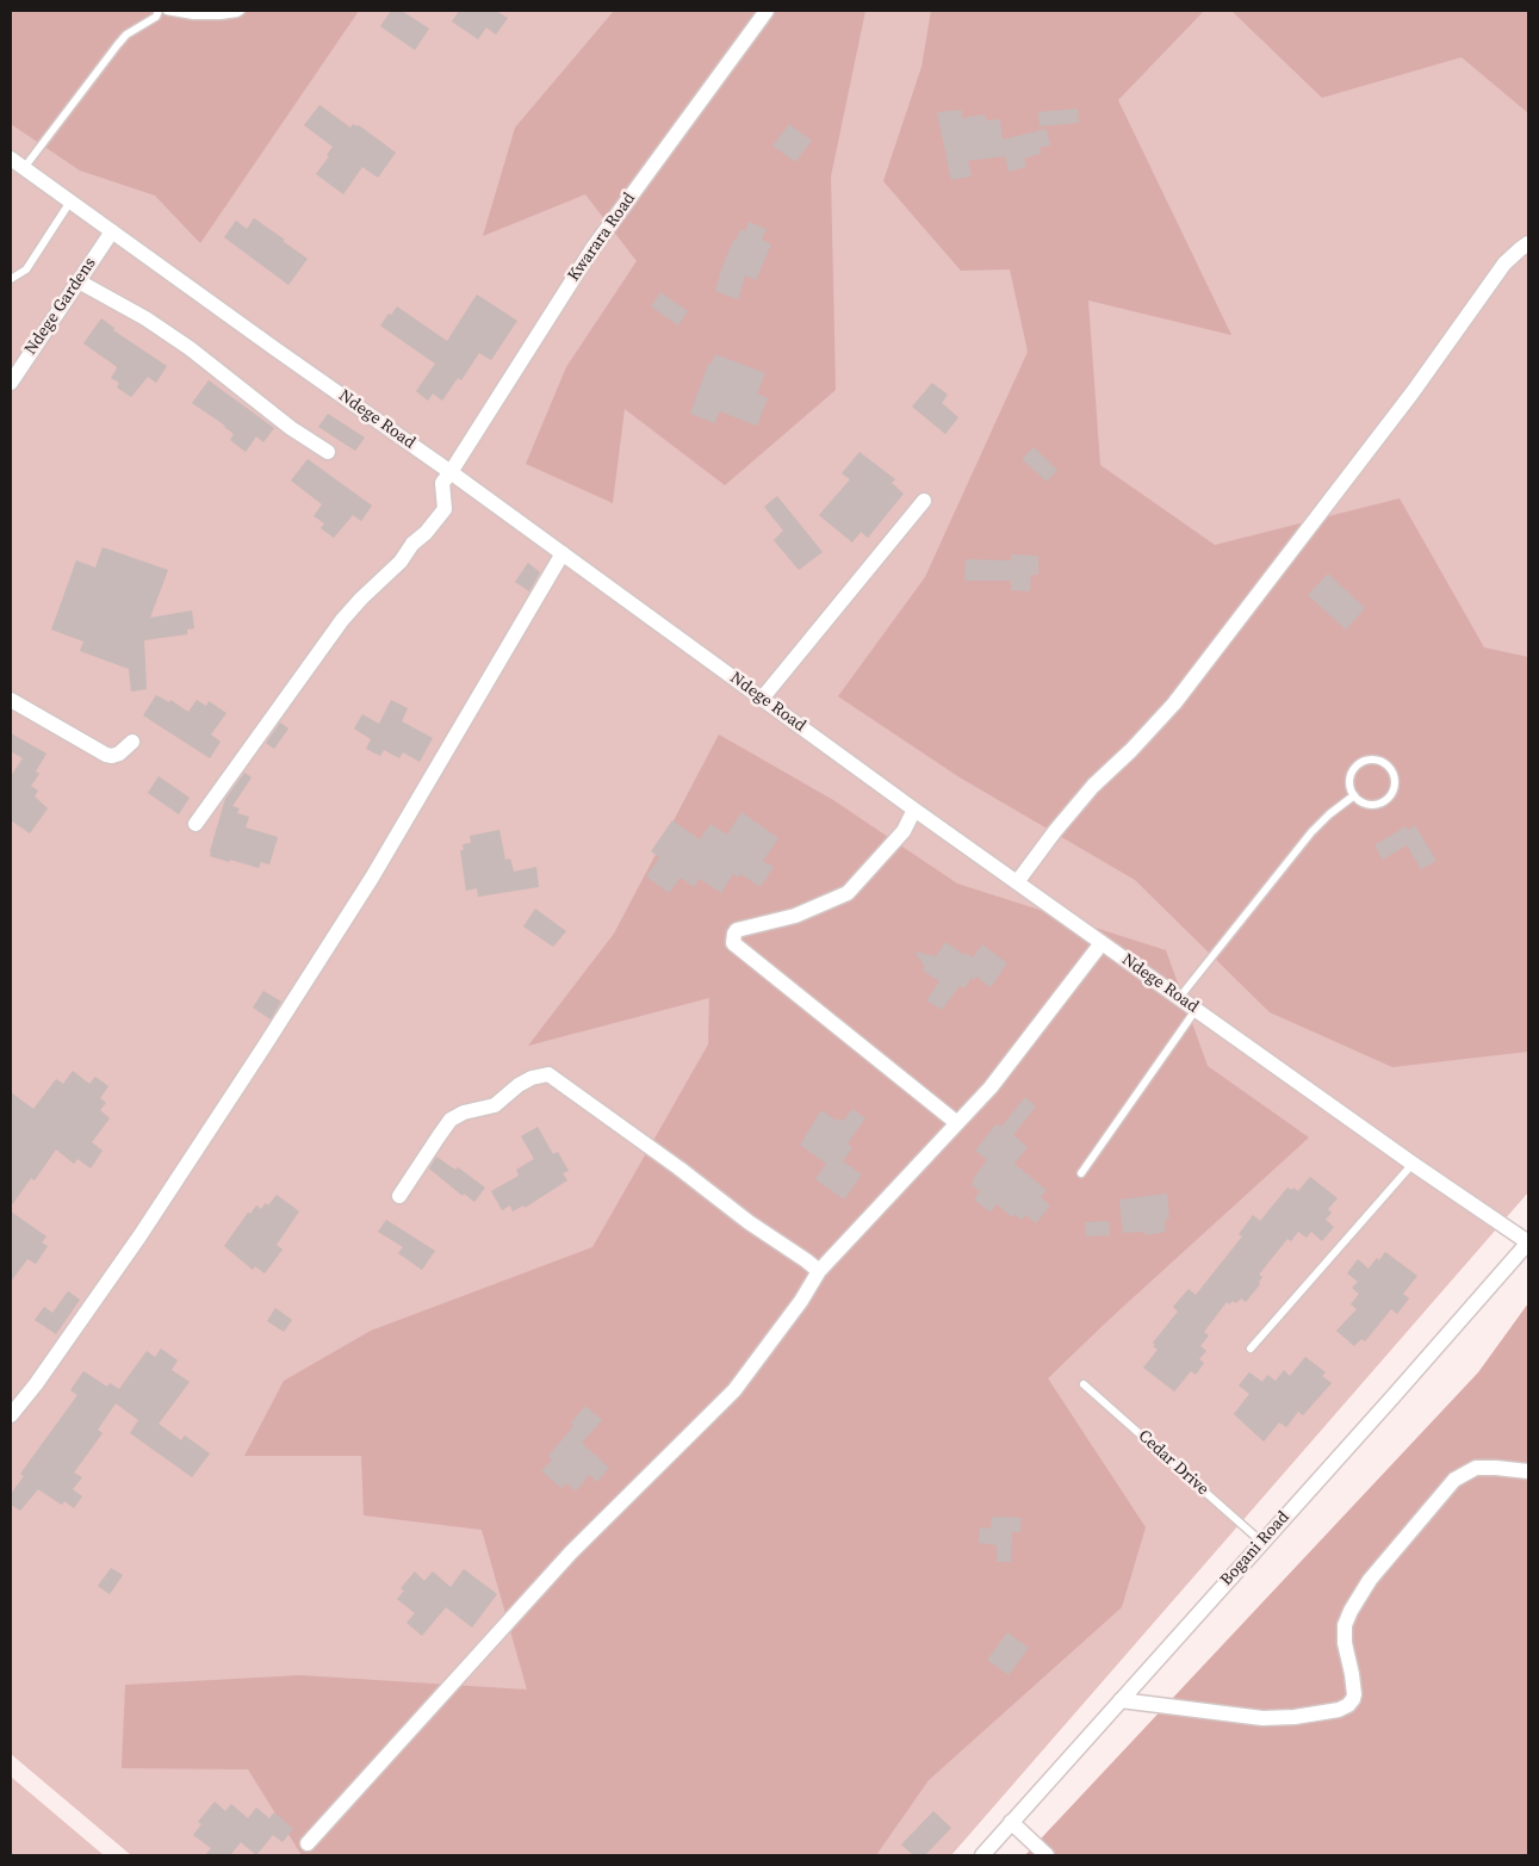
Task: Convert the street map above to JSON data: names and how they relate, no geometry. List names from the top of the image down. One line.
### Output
{"streets":{"street":["Kwarara Road","Ndege Gardens","Ndege Road","Bogani Road"],"lane":["Cedar Drive"]},"crossings":[["Kwarara Road","Ndege Road"],["Ndege Gardens","Ndege Road"],["Ndege Road","Bogani Road"],["Cedar Drive","Bogani Road"]]}
